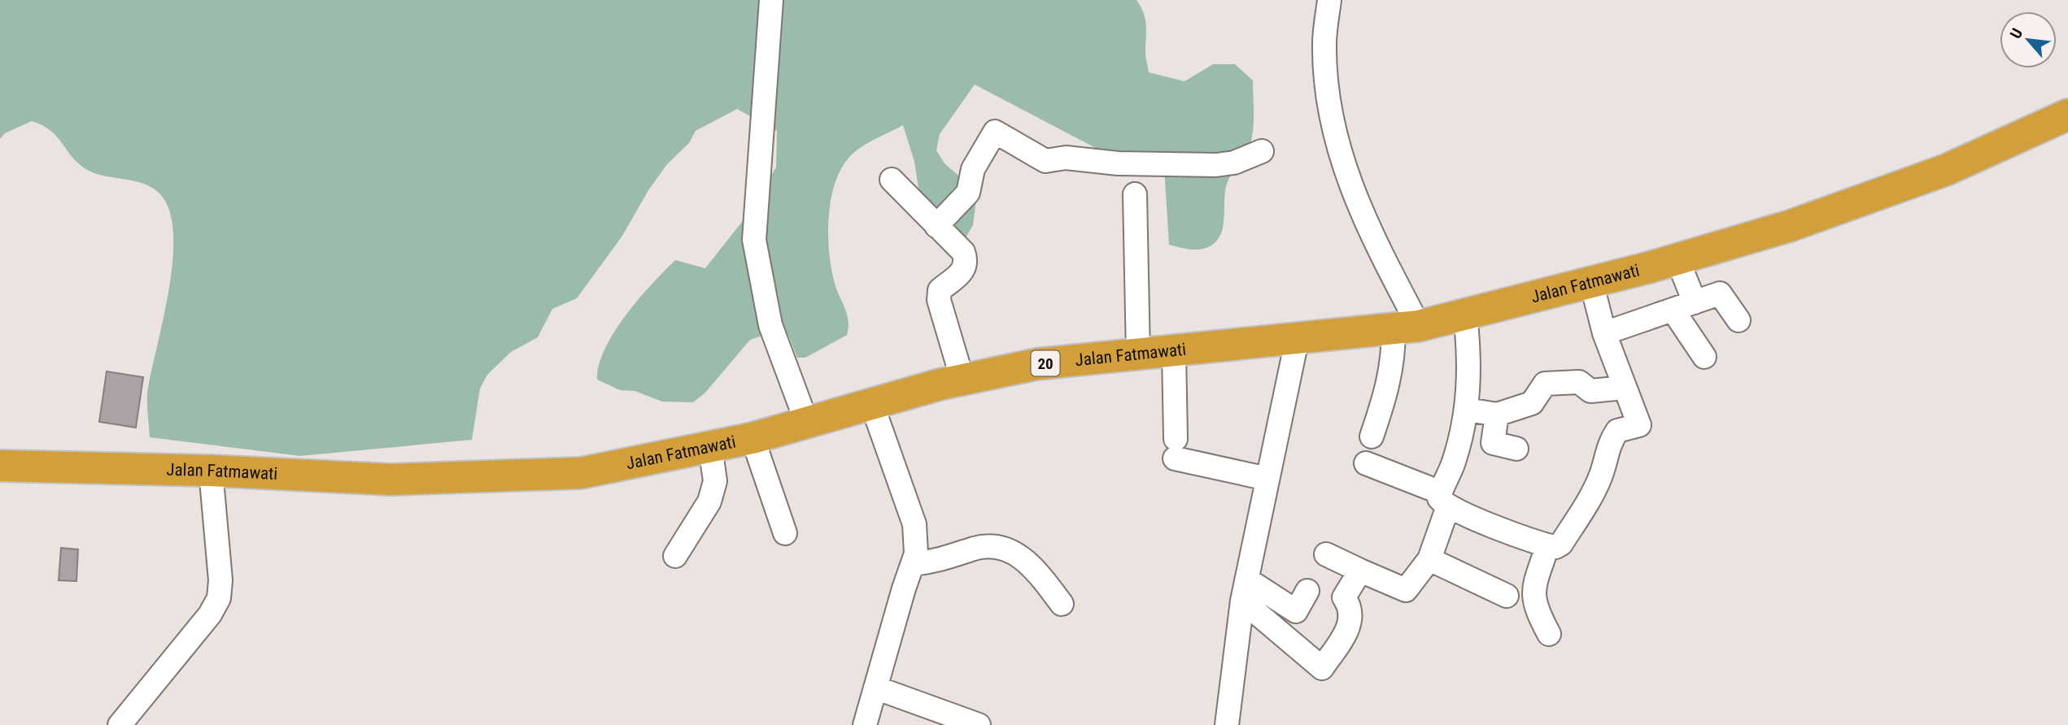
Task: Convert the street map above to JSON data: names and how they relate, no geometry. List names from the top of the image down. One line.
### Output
{"streets":{"highway":["Jalan Fatmawati","20"]},"north":"top left"}
